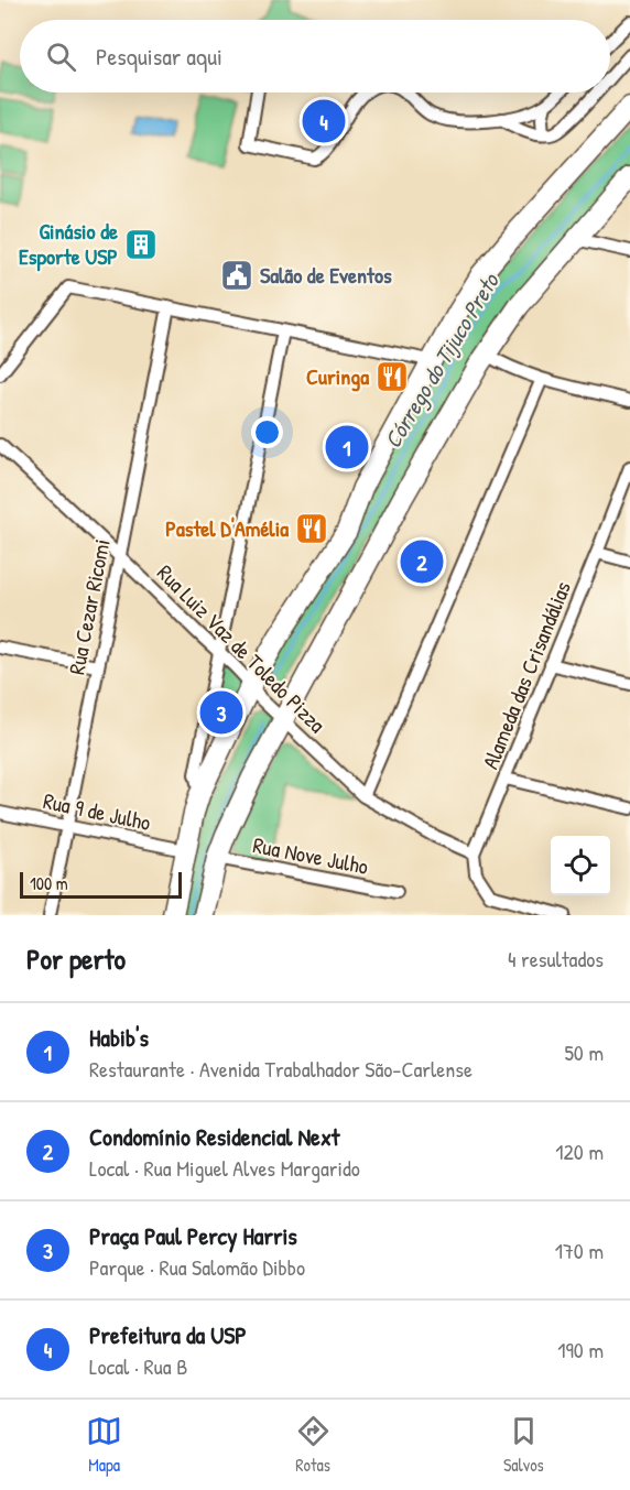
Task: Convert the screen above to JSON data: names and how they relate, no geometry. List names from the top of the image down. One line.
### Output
{"streets":{"street":["Rua Cezar Ricomi","Rua Luiz Vaz de Toledo Pizza","Alameda das Crisandálias","Rua 9 de Julho","Rua Nove Julho"]},"crossings":[["Rua Cezar Ricomi","Rua Luiz Vaz de Toledo Pizza"],["Rua Cezar Ricomi","Rua 9 de Julho"],["Rua Luiz Vaz de Toledo Pizza","Alameda das Crisandálias"]],"water":["Córrego do Tijuco Preto"],"places":{"building":["Ginásio de Esporte USP"],"public building":["Salão de Eventos"],"restaurant":["Curinga","Pastel D'Amélia"]},"scale_bar":"100 m","page":{"search":"Pesquisar aqui","pins":["4","1","2","3"],"scale":"100 m","heading":["Por perto","4 resultados"],"list":[{"mark":"1","name":"Habib's","note":"Restaurante · Avenida Trabalhador São-Carlense","value":"50 m"},{"mark":"2","name":"Condomínio Residencial Next","note":"Local · Rua Miguel Alves Margarido","value":"120 m"},{"mark":"3","name":"Praça Paul Percy Harris","note":"Parque · Rua Salomão Dibbo","value":"170 m"},{"mark":"4","name":"Prefeitura da USP","note":"Local · Rua B","value":"190 m"}],"nav":["Mapa","Rotas","Salvos"]}}
